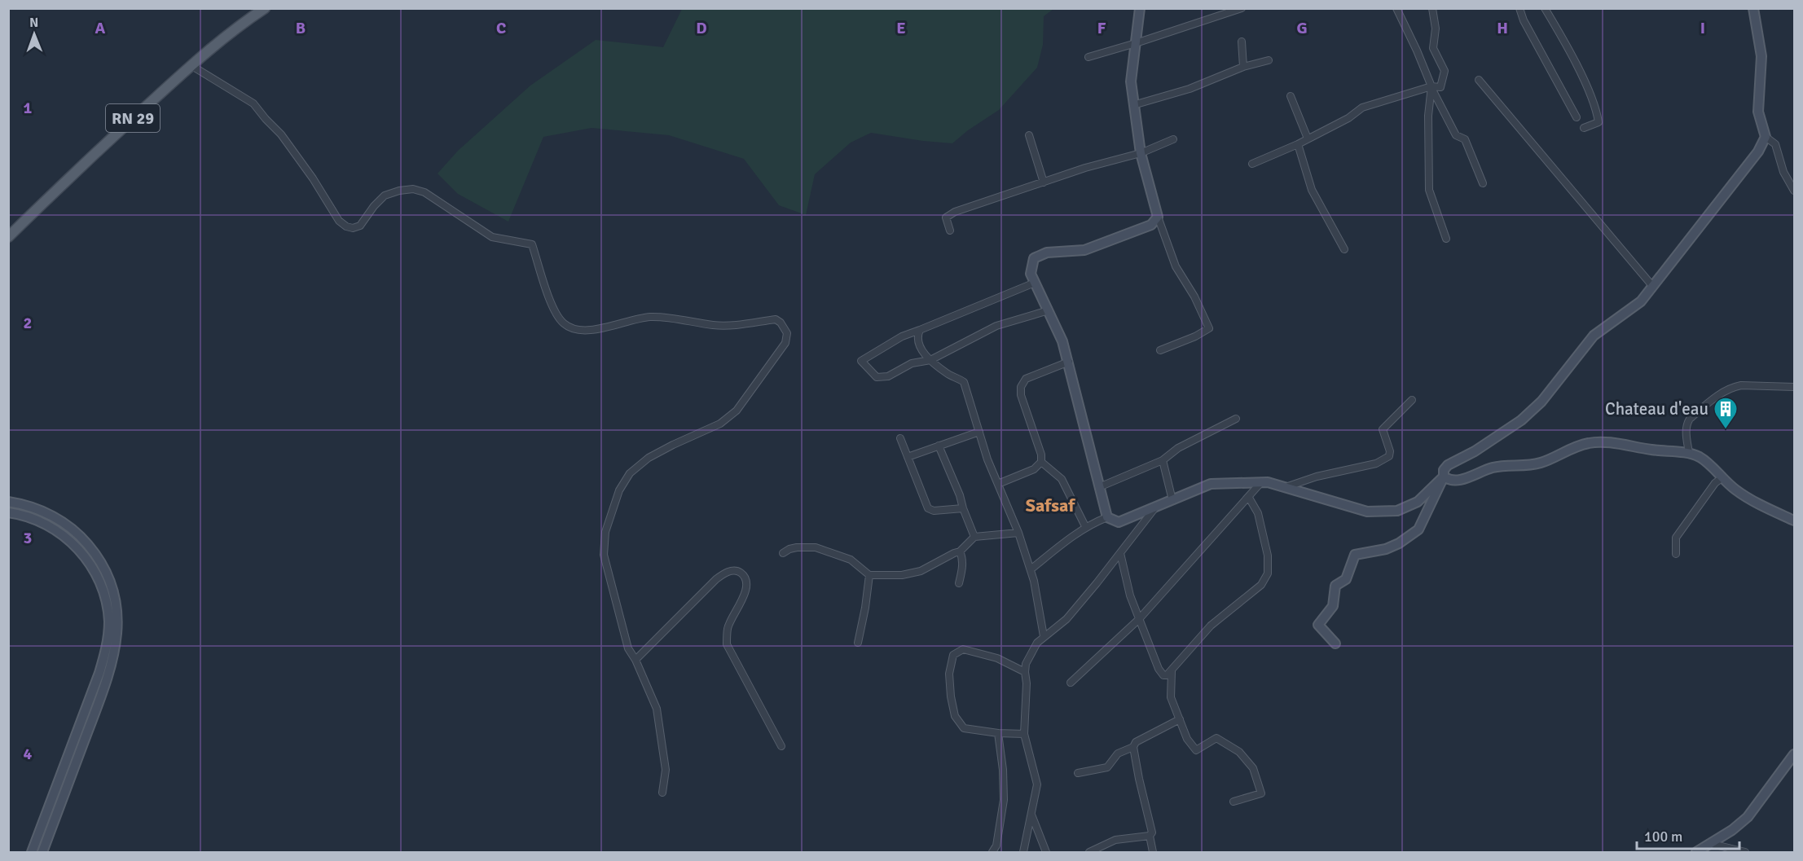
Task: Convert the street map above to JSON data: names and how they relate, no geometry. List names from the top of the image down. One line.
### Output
{"streets":{"main road":["RN 29"]},"districts":["Safsaf"],"places":{"building":["Chateau d'eau"]},"scale_bar":"100 m","north":"top","grid":{"columns":["A","B","C","D","E","F","G","H","I"],"rows":["1","2","3","4"]}}
